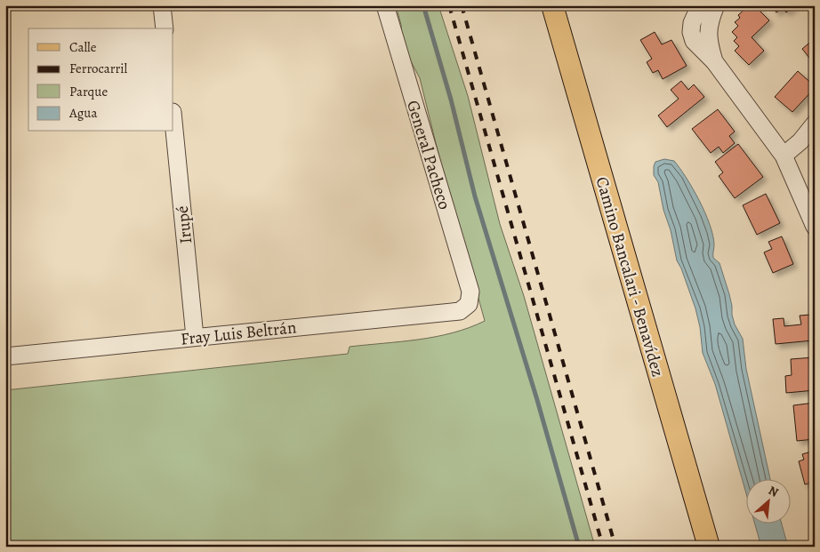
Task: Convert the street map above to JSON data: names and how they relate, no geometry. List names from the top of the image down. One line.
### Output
{"streets":{"main road":["Camino Bancalari - Benavídez"],"street":["General Pacheco","Irupé","Fray Luis Beltrán"]},"crossings":[["General Pacheco","Fray Luis Beltrán"],["Irupé","Fray Luis Beltrán"]],"legend":["Calle","Ferrocarril","Parque","Agua"],"north":"top right"}
